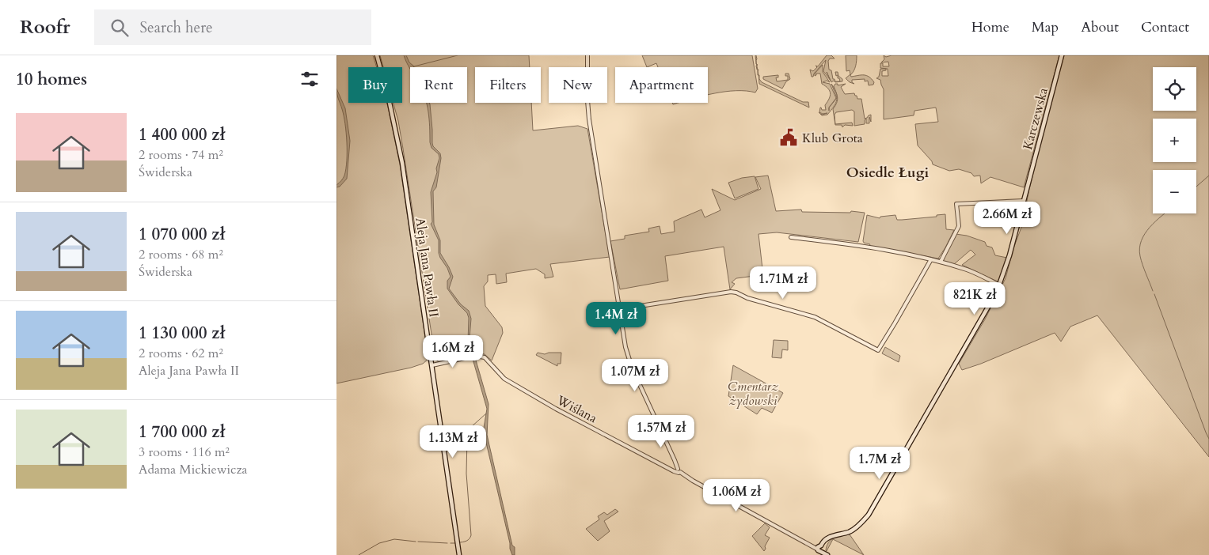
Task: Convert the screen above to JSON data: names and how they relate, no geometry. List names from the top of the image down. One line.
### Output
{"streets":{"main road":["Karczewska","Aleja Jana Pawła II"],"street":["Wiślana"]},"crossings":[["Karczewska","Wiślana"],["Aleja Jana Pawła II","Wiślana"]],"districts":["Osiedle Ługi"],"parks":["Cmentarz żydowski"],"places":{"public building":["Klub Grota"]},"page":{"header":"Roofr","search":"Search here","nav":["Home","Map","About","Contact"],"heading":"10 homes","map_buttons":["+","−"],"chip":["Buy","Rent","Filters","New","Apartment"],"list":[{"name":"1 400 000 zł","note":"2 rooms · 74 m² · Świderska"},{"name":"1 070 000 zł","note":"2 rooms · 68 m² · Świderska"},{"name":"1 130 000 zł","note":"2 rooms · 62 m² · Aleja Jana Pawła II"},{"name":"1 700 000 zł","note":"3 rooms · 116 m² · Adama Mickiewicza"}],"price":["2.66M zł","1.71M zł","821K zł","1.4M zł","1.6M zł","1.07M zł","1.57M zł","1.13M zł","1.7M zł","1.06M zł"]}}
